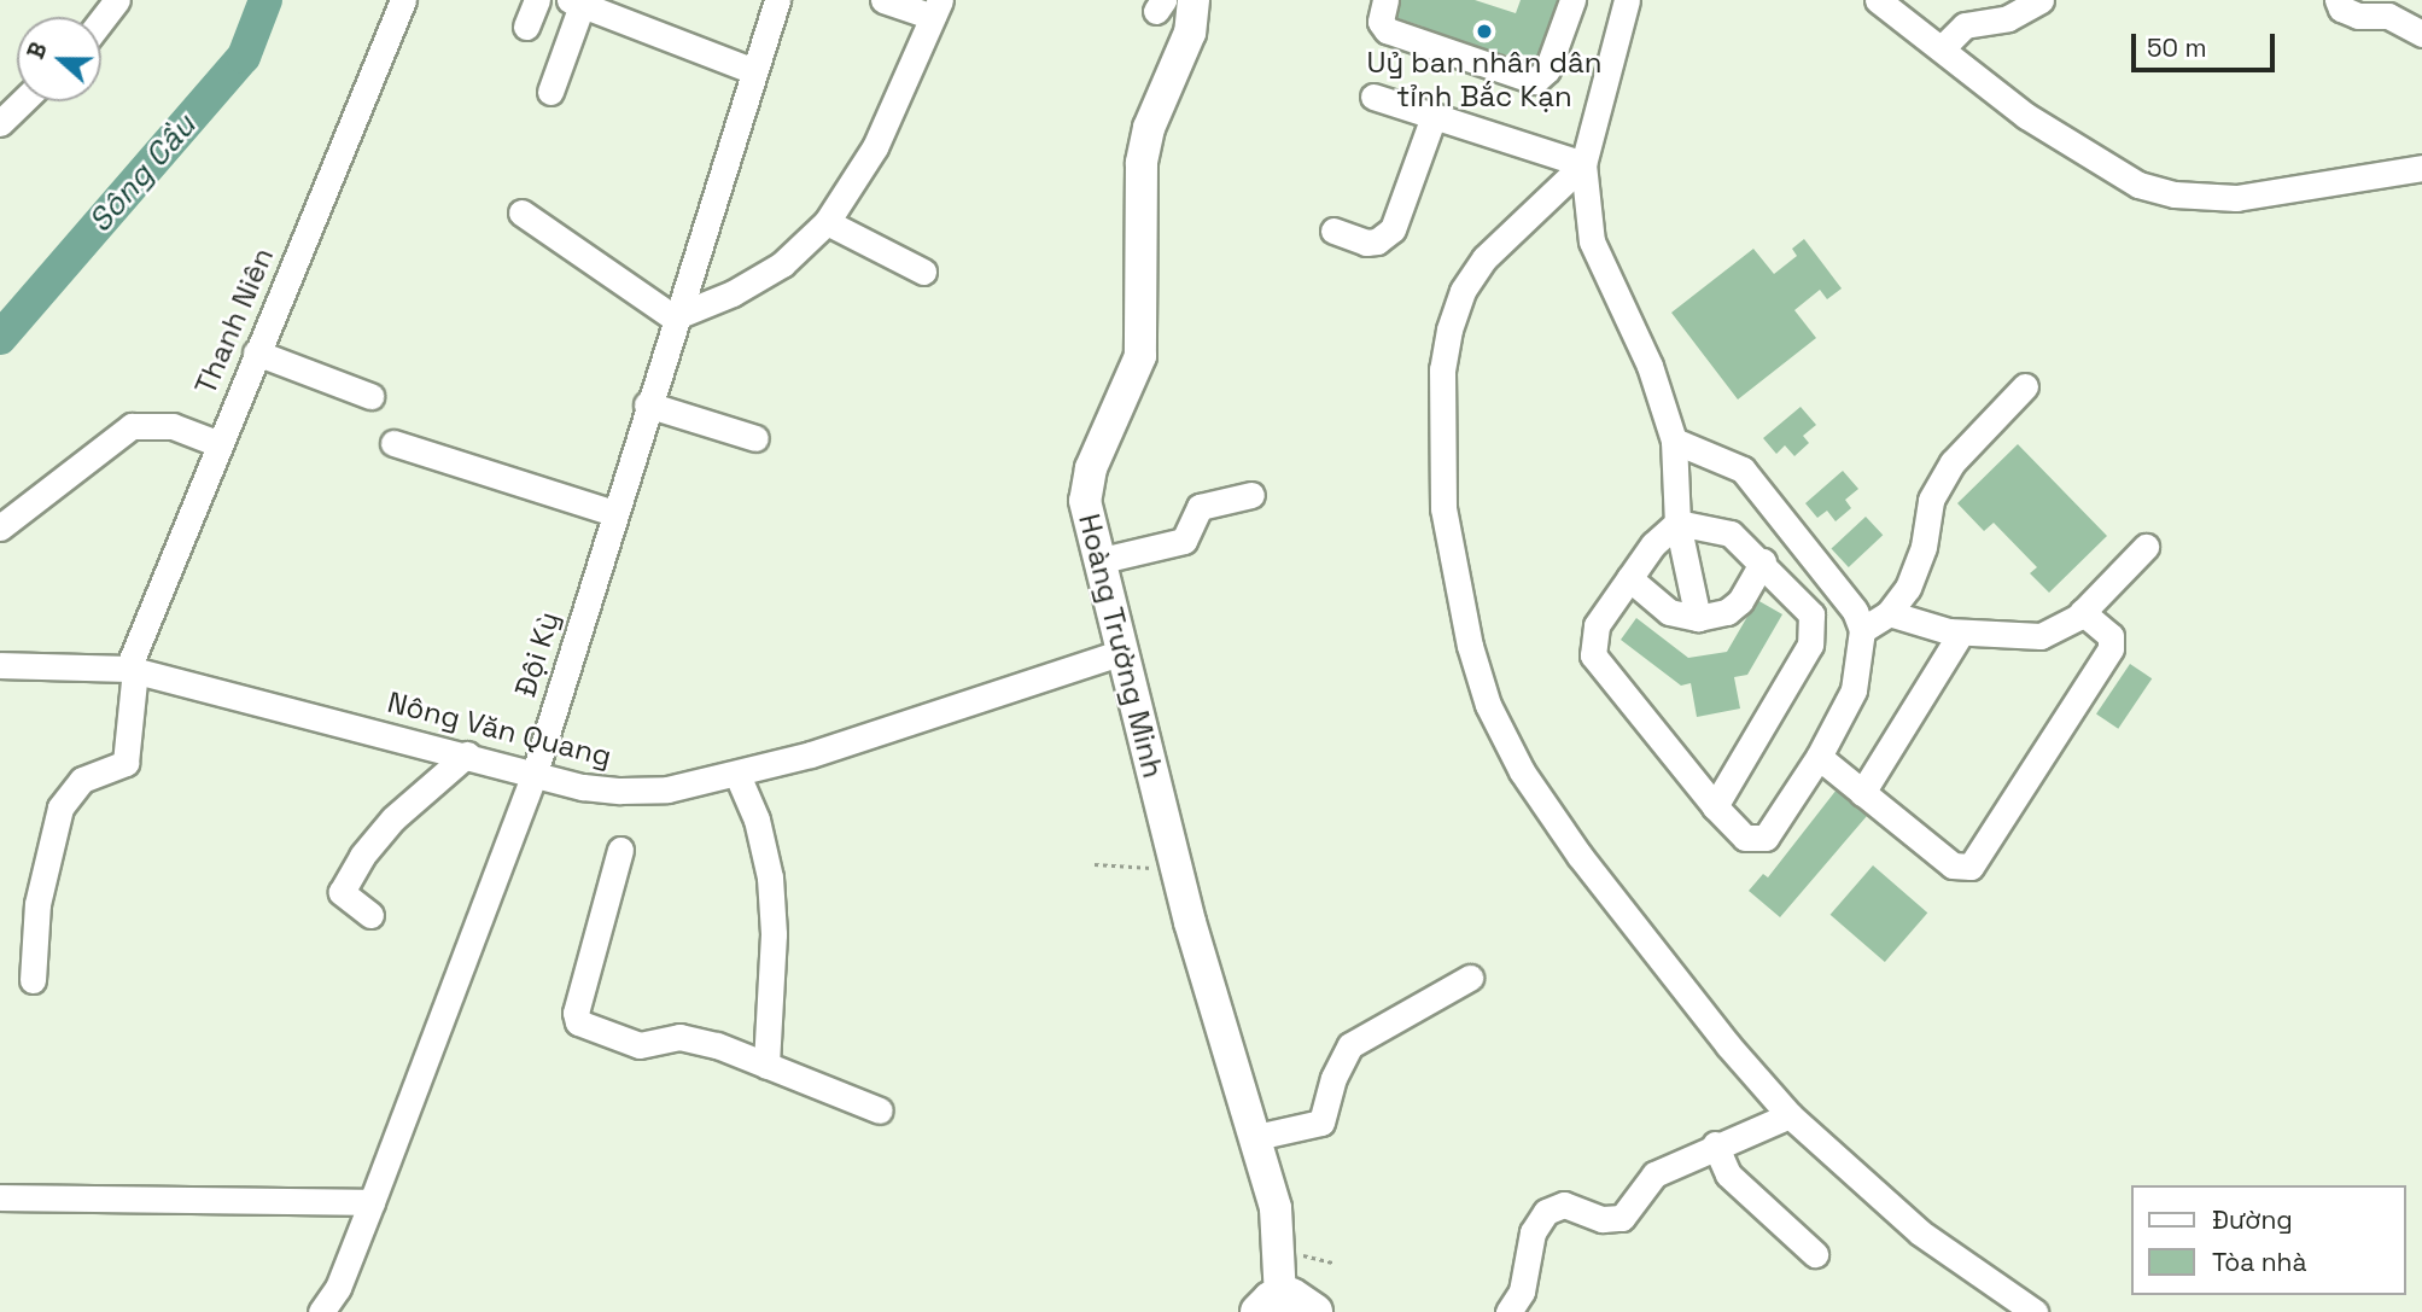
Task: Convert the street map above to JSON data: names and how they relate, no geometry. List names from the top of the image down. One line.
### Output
{"streets":{"main road":["Hoàng Trường Minh"],"street":["Thanh Niên","Đội Kỳ","Nông Văn Quang"]},"crossings":[["Thanh Niên","Nông Văn Quang"],["Hoàng Trường Minh","Nông Văn Quang"],["Đội Kỳ","Nông Văn Quang"]],"water":["Sông Cầu"],"places":["Uỷ ban nhân dân tỉnh Bắc Kạn"],"legend":["Đường","Tòa nhà"],"scale_bar":"50 m","north":"left"}
